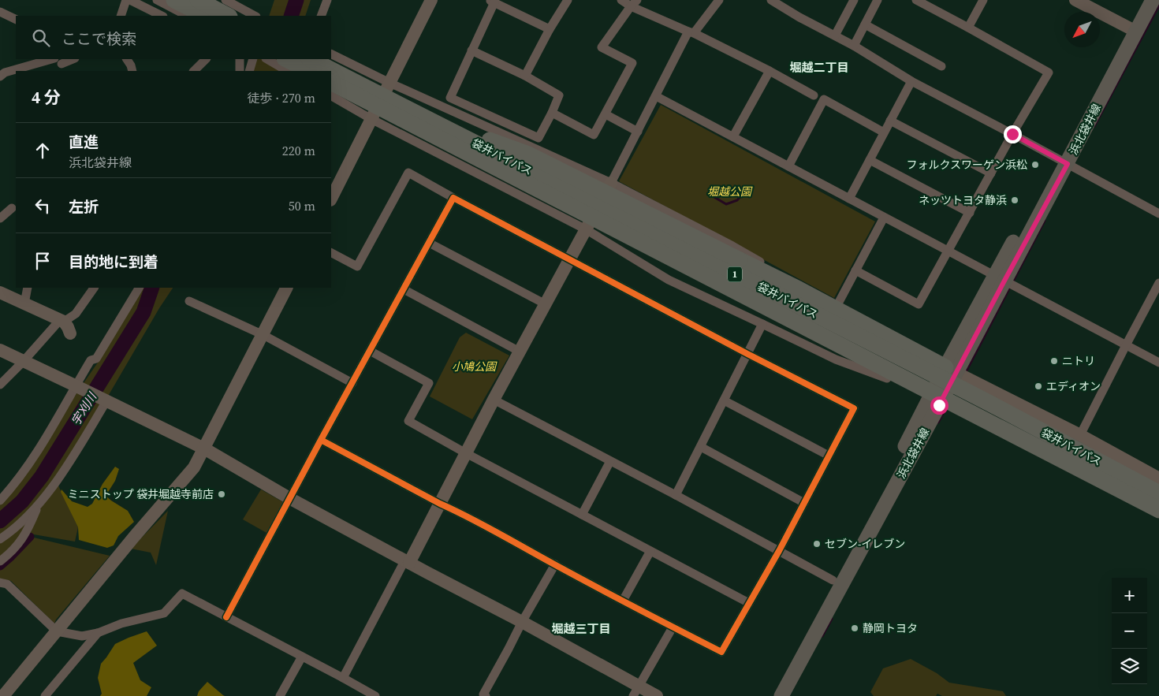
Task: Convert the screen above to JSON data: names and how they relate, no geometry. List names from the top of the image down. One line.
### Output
{"streets":{"highway":["袋井バイパス","1"],"main road":["浜北袋井線"]},"districts":["堀越二丁目","堀越三丁目"],"water":["宇刈川"],"parks":["堀越公園","小鳩公園"],"places":["フォルクスワーゲン浜松","ネッツトヨタ静浜","ニトリ","エディオン","ミニストップ 袋井堀越寺前店","セブン-イレブン","静岡トヨタ"],"north":"bottom left","page":{"search":"ここで検索","heading":["4 分","徒歩 · 270 m"],"list":[["直進","浜北袋井線","220 m"],["左折","50 m"],"目的地に到着"],"map_buttons":["+","−"]}}
